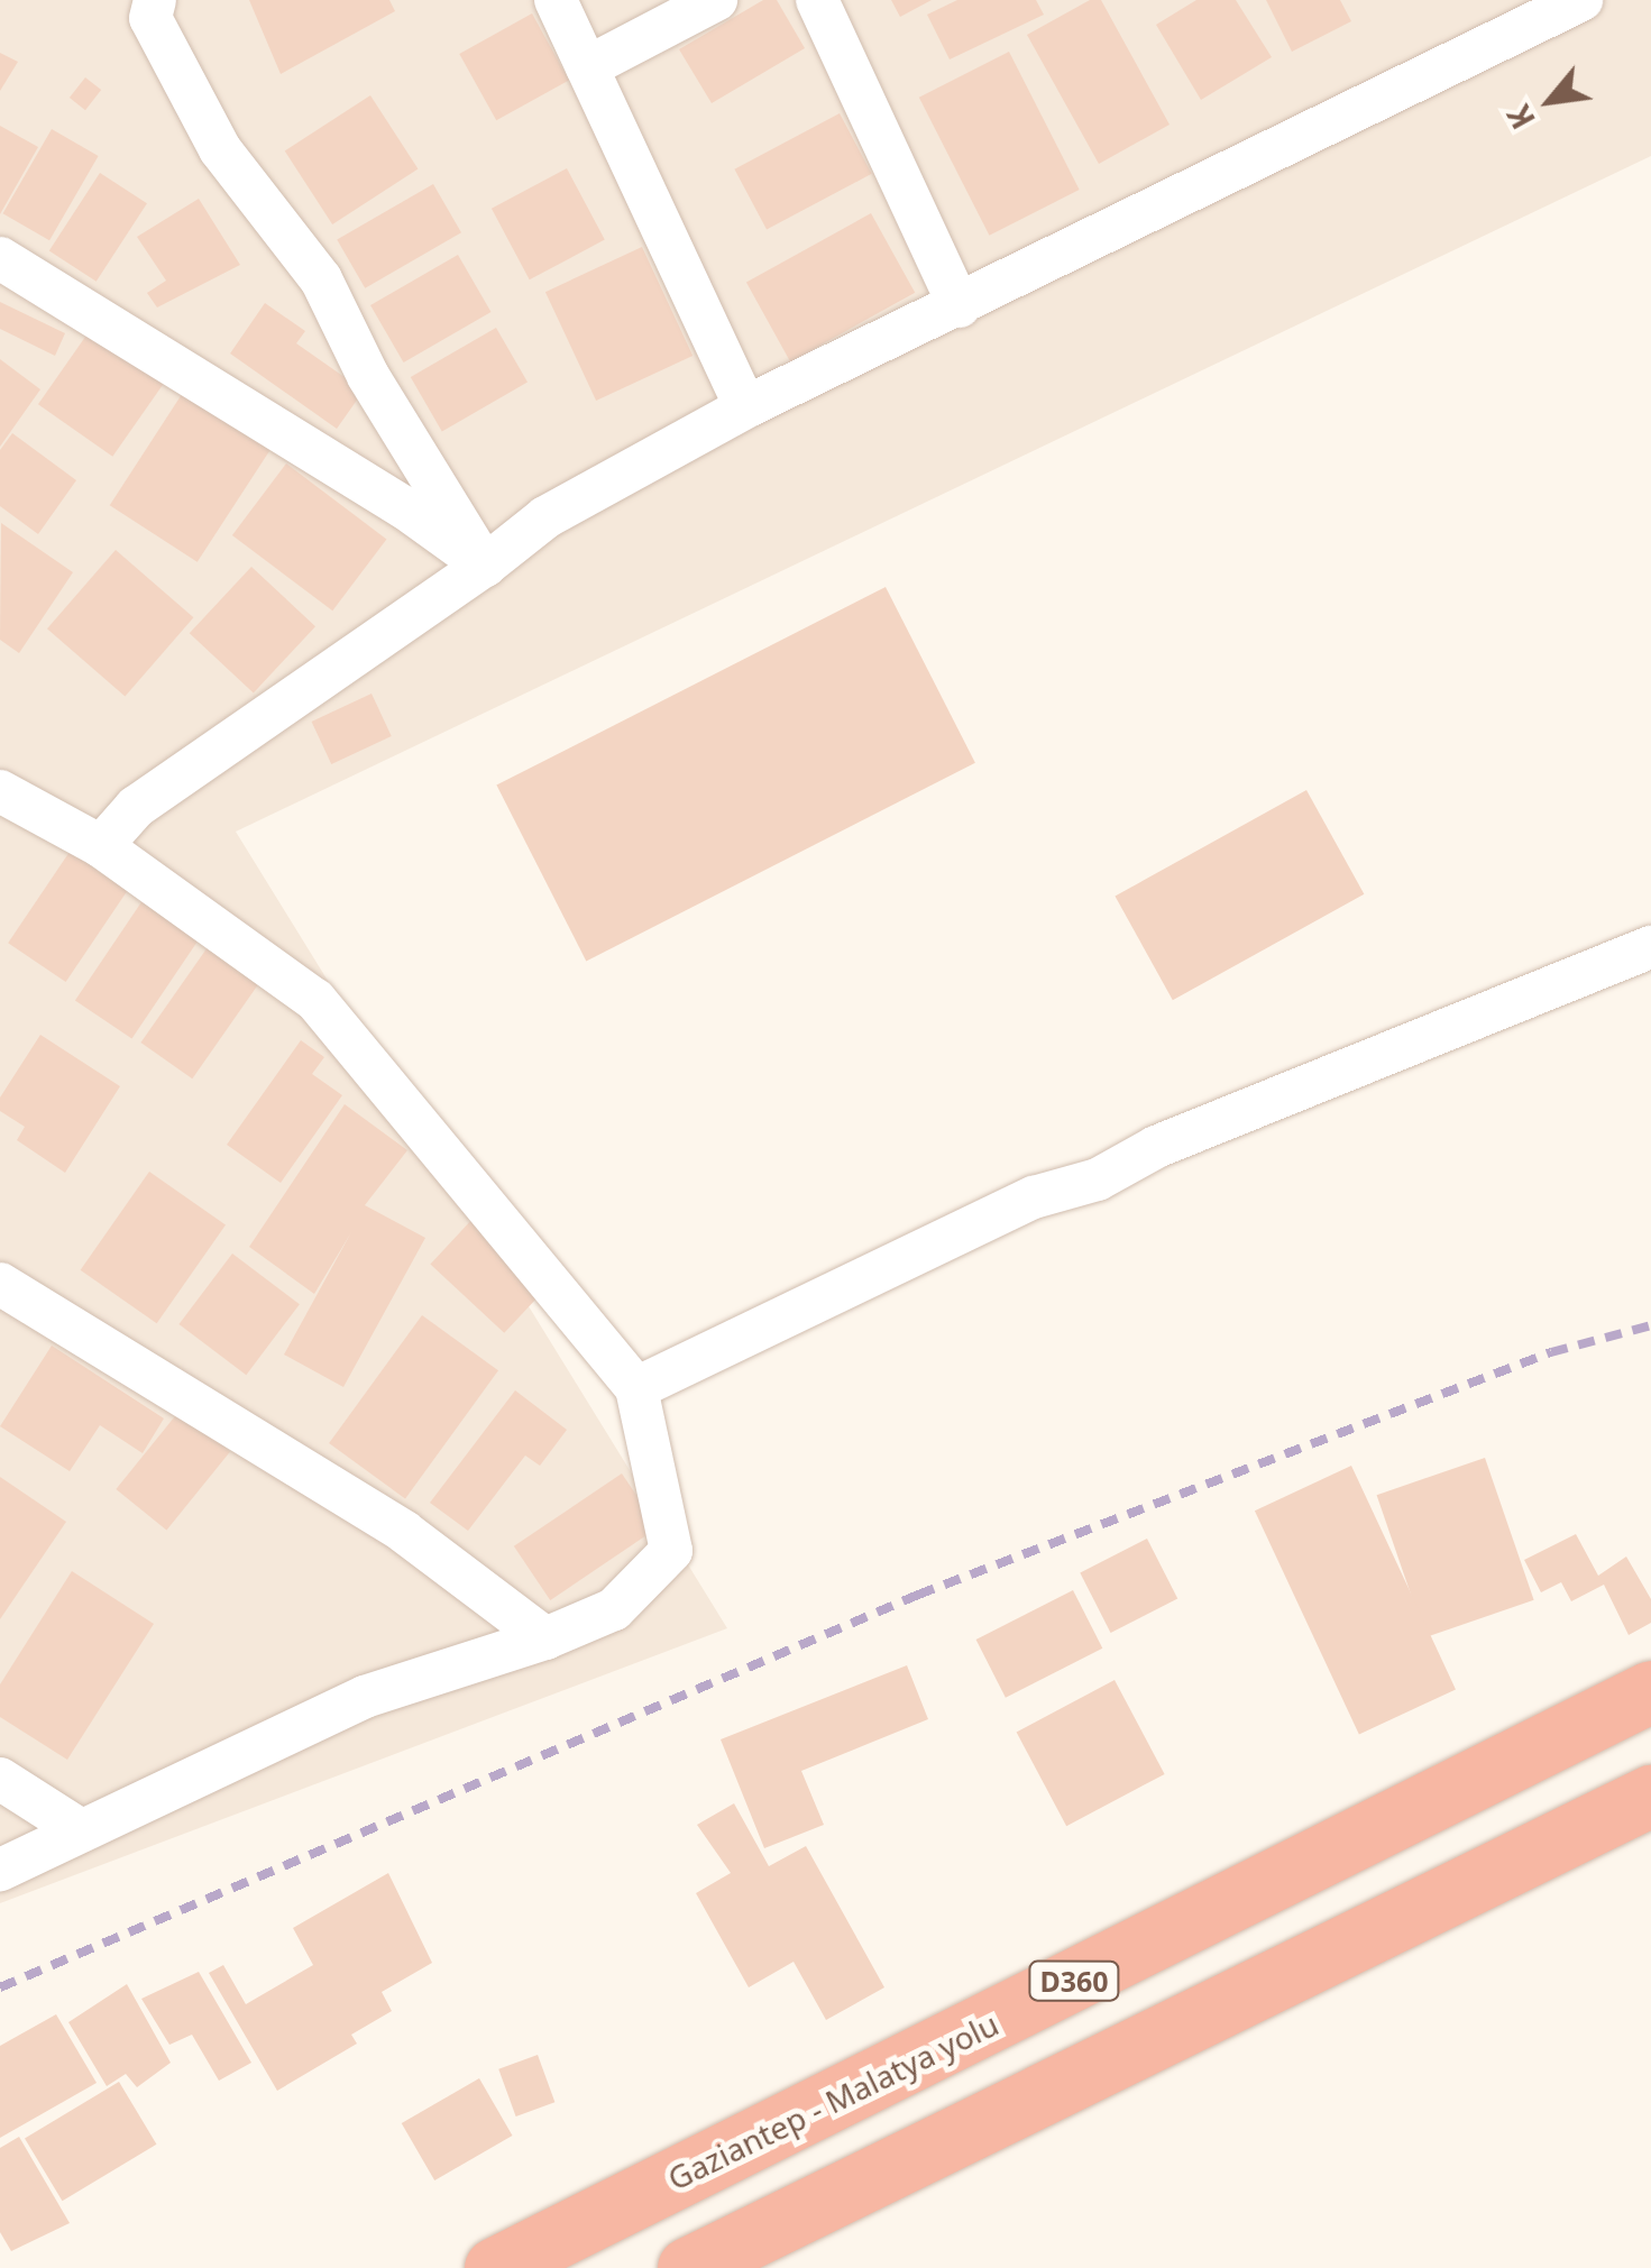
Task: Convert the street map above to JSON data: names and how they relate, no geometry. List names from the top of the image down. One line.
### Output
{"streets":{"highway":["D360","Gaziantep - Malatya yolu"]},"north":"bottom left"}
